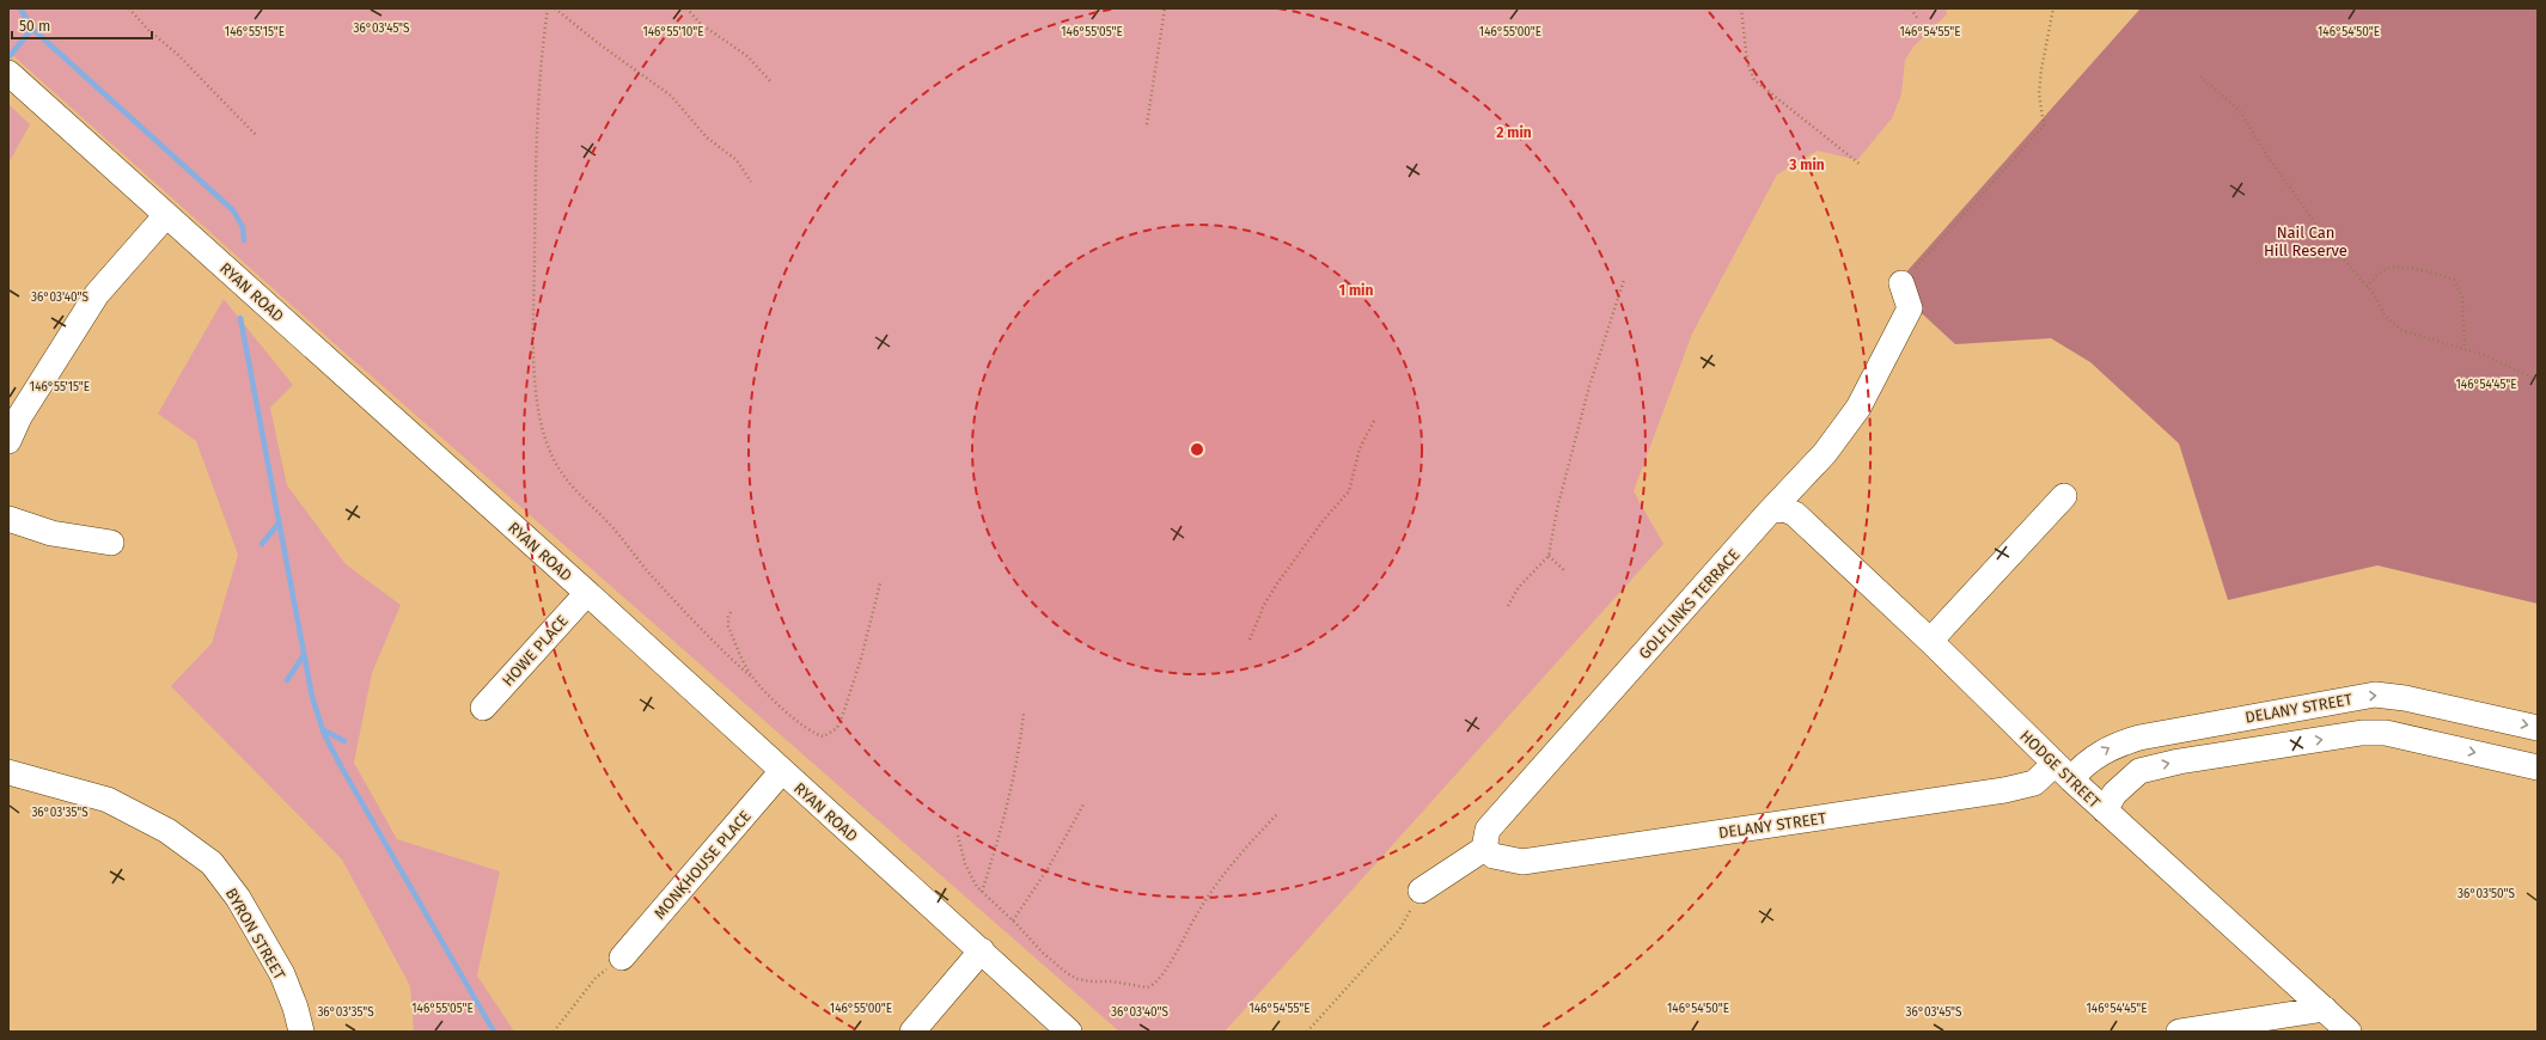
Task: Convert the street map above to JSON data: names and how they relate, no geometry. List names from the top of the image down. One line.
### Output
{"streets":{"street":["RYAN ROAD","GOLFLINKS TERRACE","HOWE PLACE","DELANY STREET","HODGE STREET","MONKHOUSE PLACE","BYRON STREET"]},"crossings":[["RYAN ROAD","HOWE PLACE"],["RYAN ROAD","MONKHOUSE PLACE"],["GOLFLINKS TERRACE","DELANY STREET"],["GOLFLINKS TERRACE","HODGE STREET"],["DELANY STREET","HODGE STREET"]],"parks":["Nail Can Hill Reserve"],"scale_bar":"50 m","coordinates":["36°03'45\"S","146°55'15\"E","146°55'10\"E","146°55'05\"E","146°55'00\"E","146°54'55\"E","146°54'50\"E","36°03'40\"S","146°54'45\"E","36°03'35\"S","36°03'50\"S"],"rings":["2 min","3 min","1 min"]}
